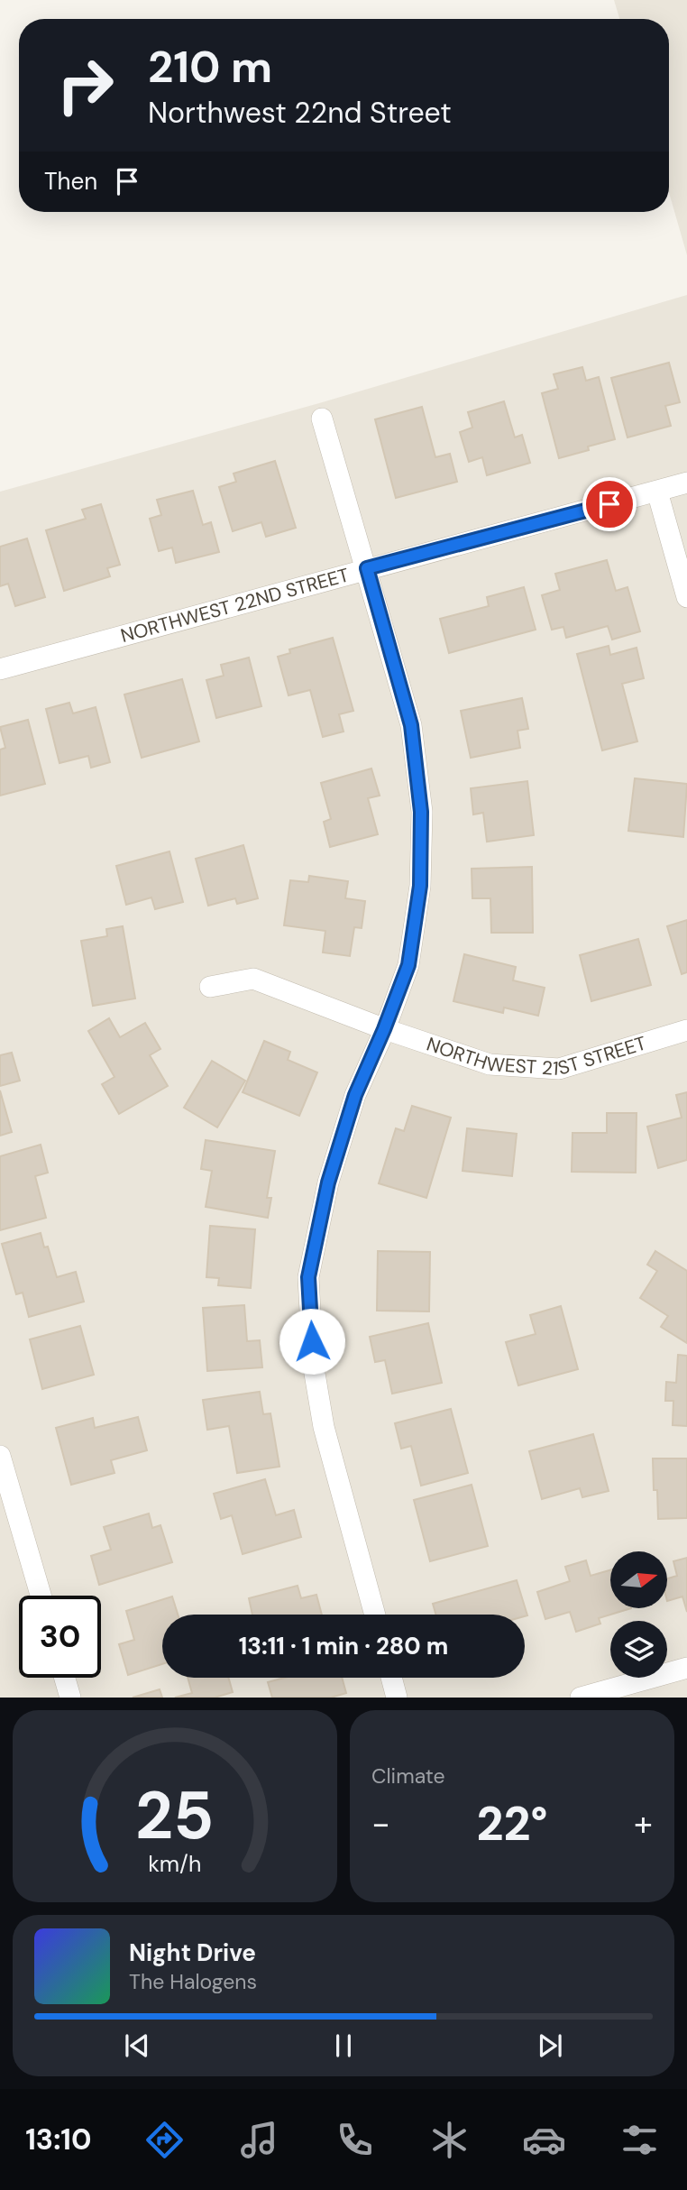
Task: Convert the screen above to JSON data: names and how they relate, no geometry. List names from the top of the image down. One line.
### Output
{"streets":{"street":["NORTHWEST 22ND STREET","NORTHWEST 21ST STREET"]},"north":"right","page":{"turn":["210 m","Northwest 22nd Street"],"then":"Then","limit":"30","trip":"13:11 · 1 min · 280 m","tile":"Climate","heat":["−","22°","+"],"song":["Night Drive","The Halogens"],"tabs":"13:10","gauge":["25","km/h"]}}
